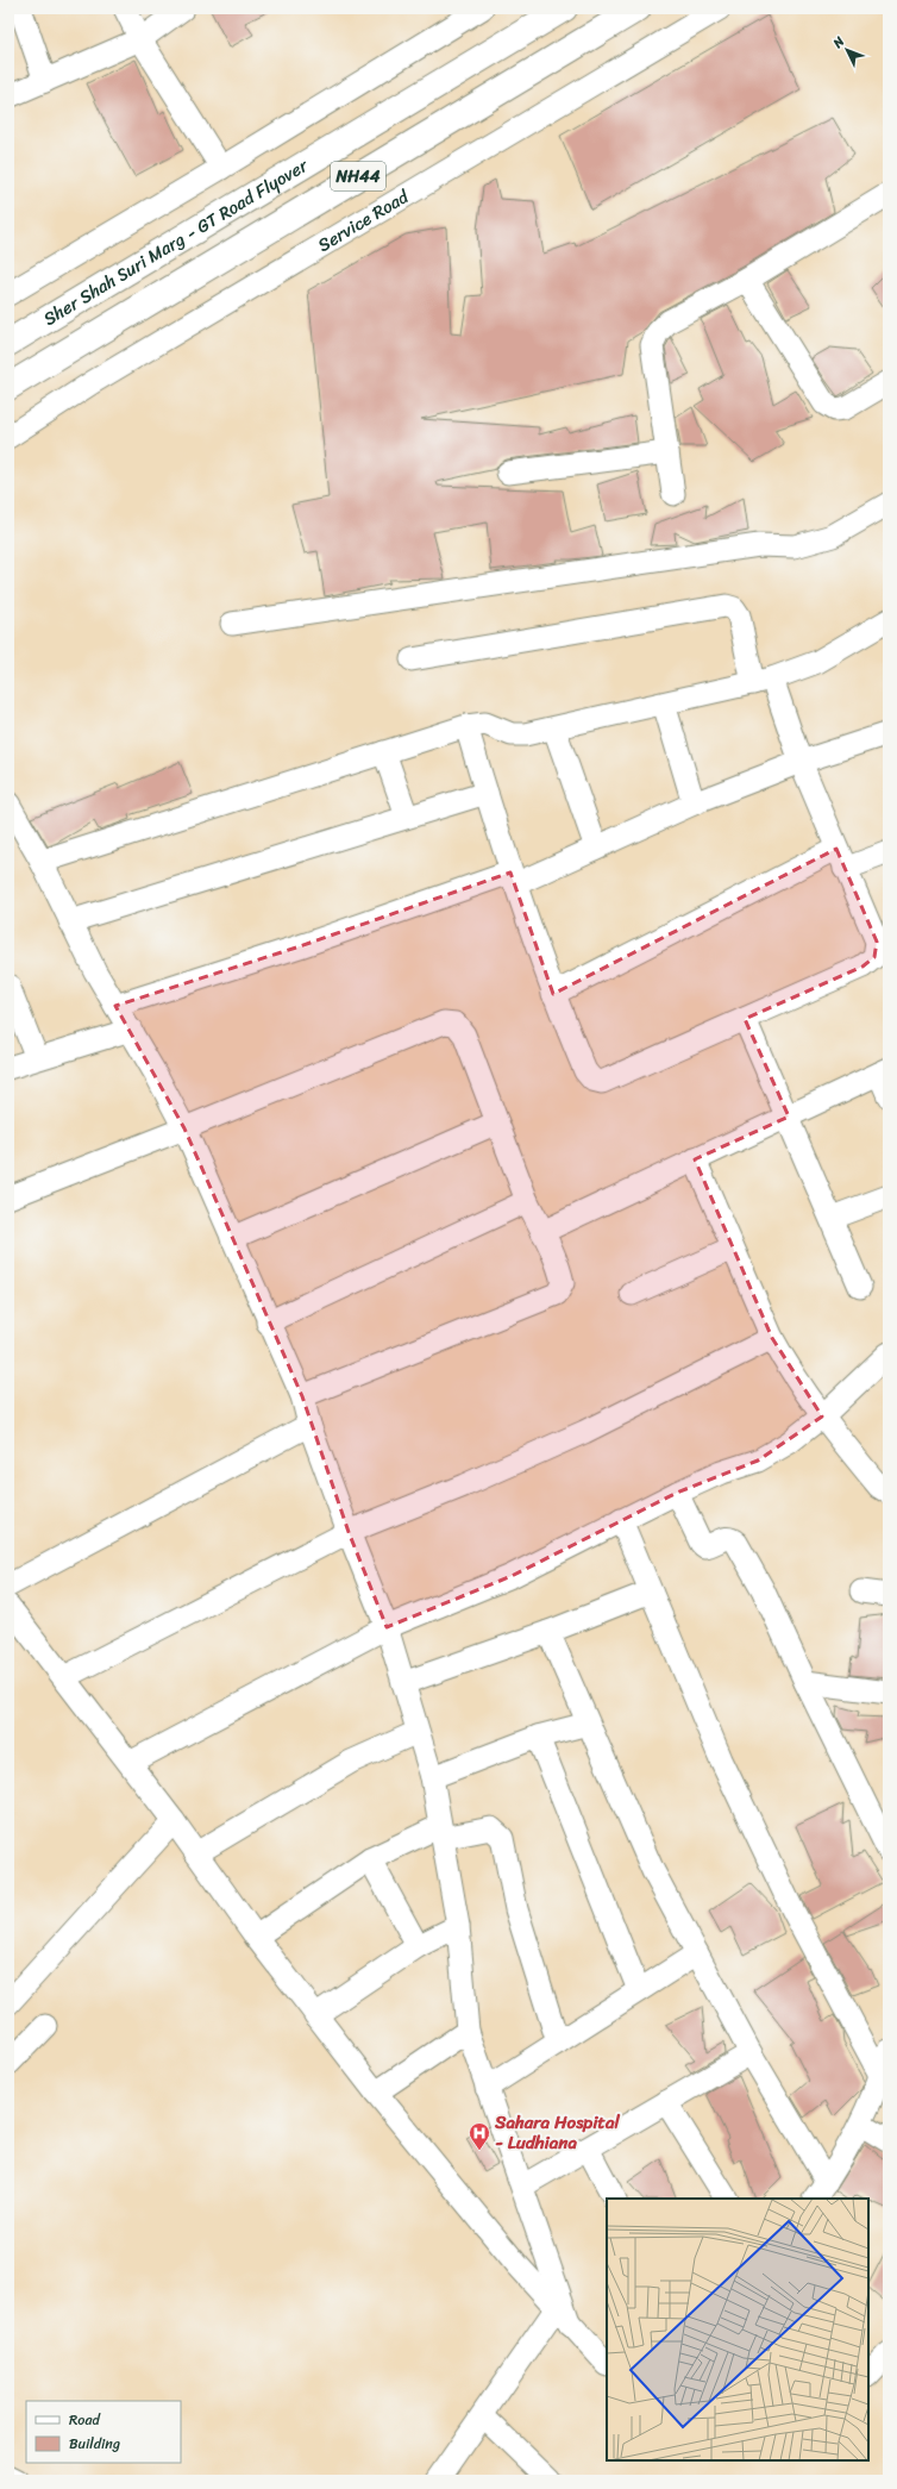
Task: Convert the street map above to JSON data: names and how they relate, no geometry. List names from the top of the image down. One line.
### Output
{"streets":{"highway":["NH44","Sher Shah Suri Marg - GT Road Flyover"],"street":["Service Road"]},"places":{"hospital":["Sahara Hospital - Ludhiana"]},"legend":["Road","Building"],"north":"top left"}
